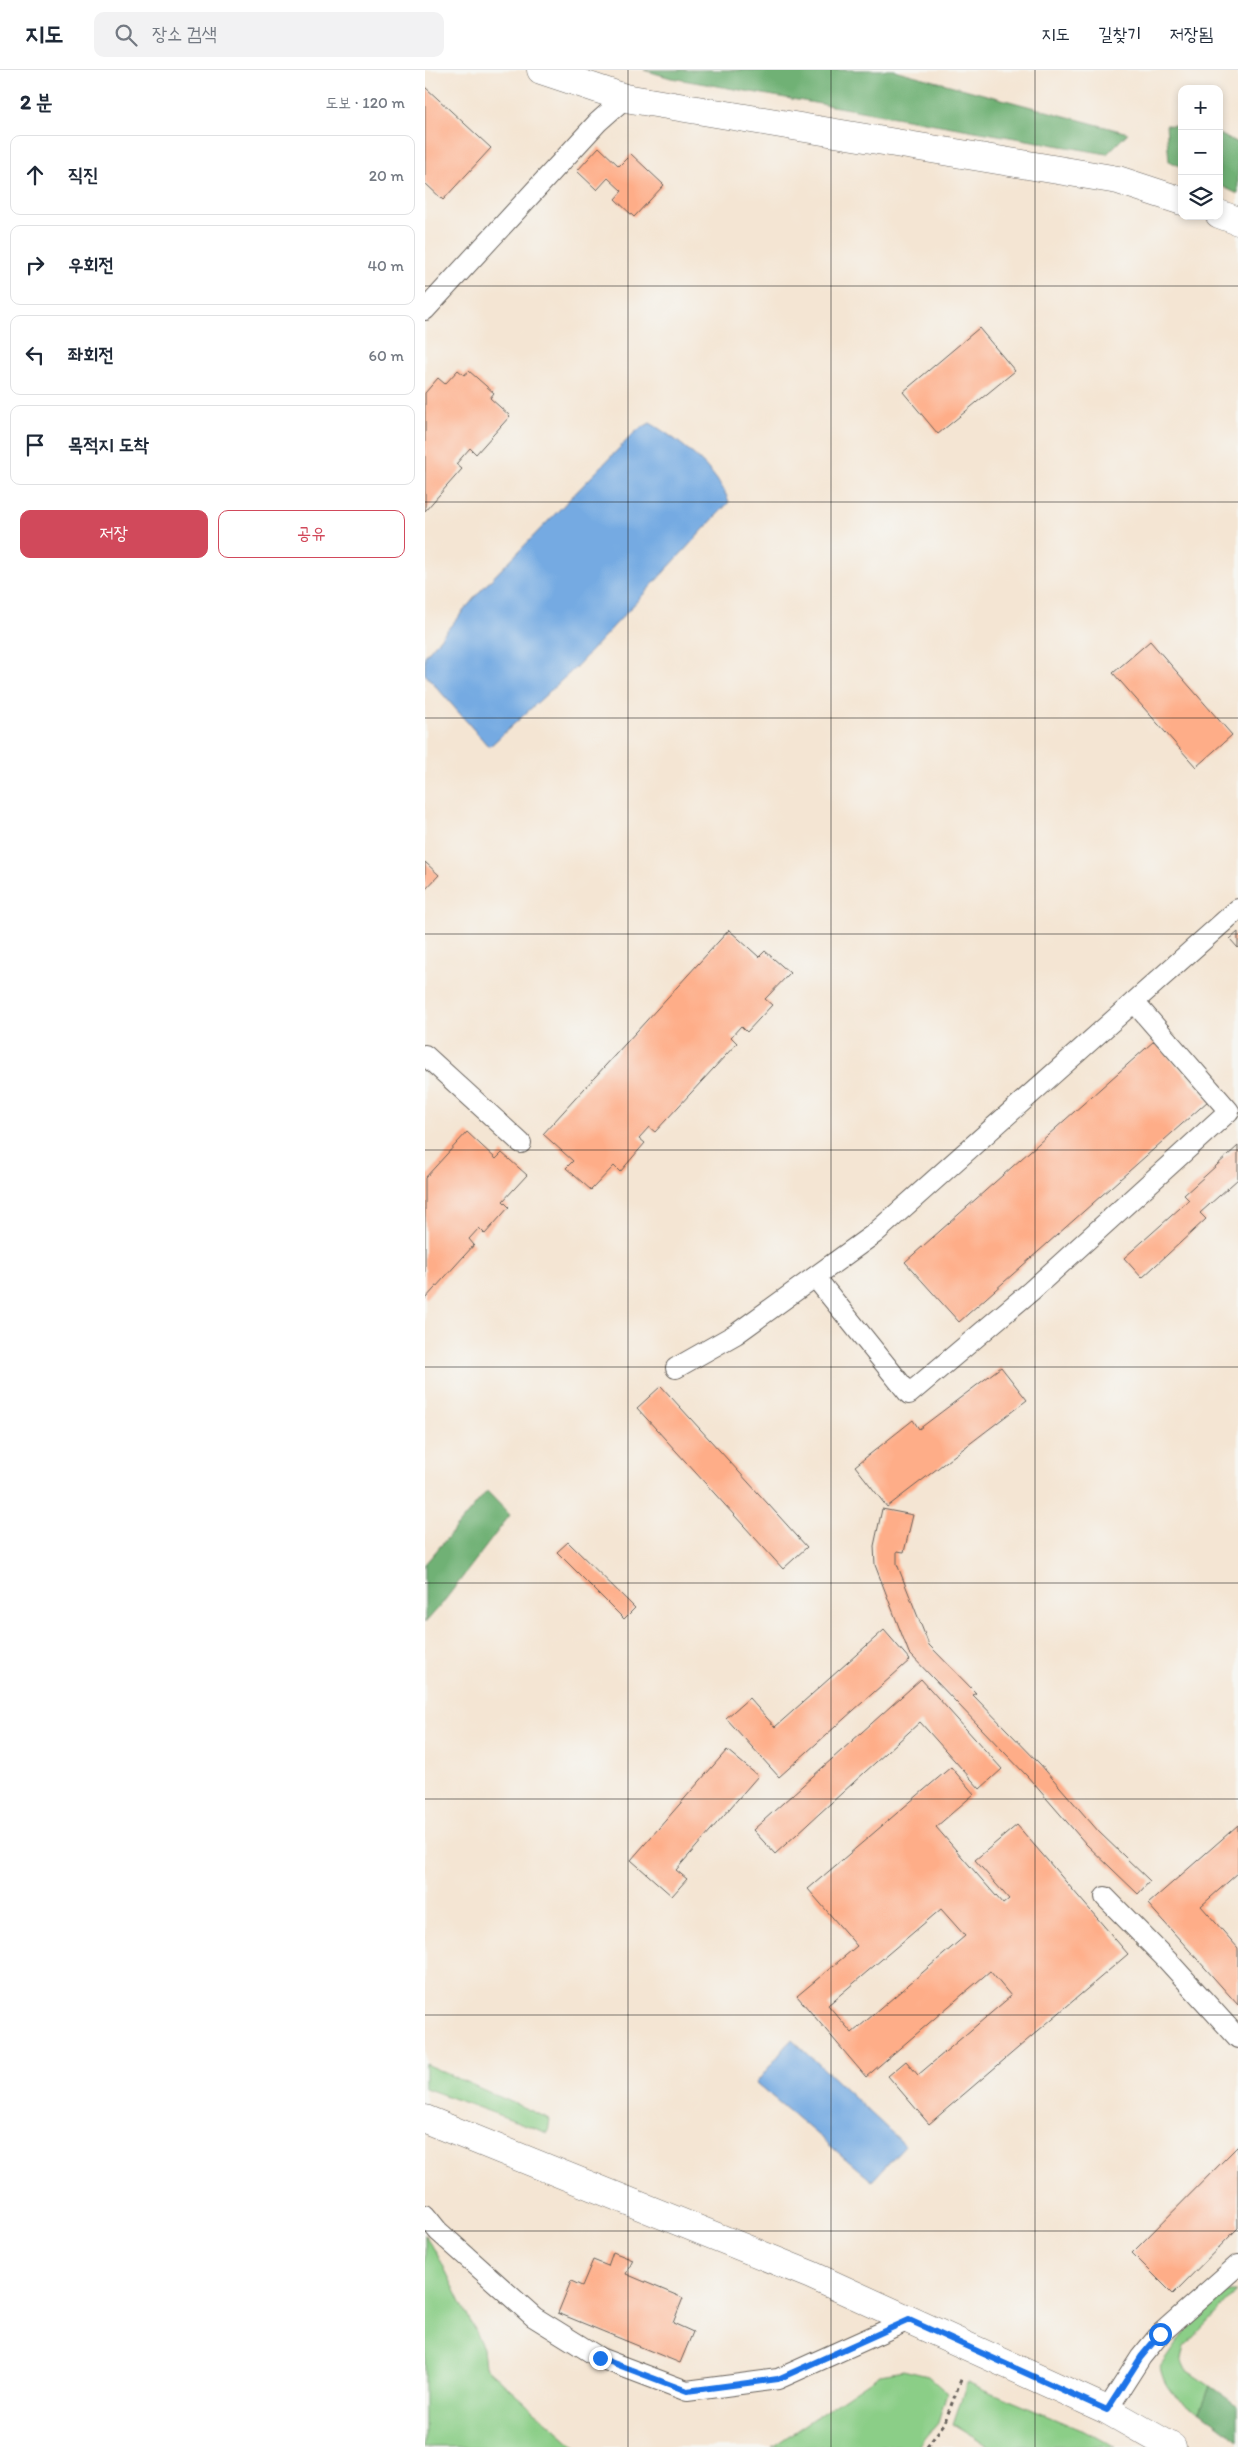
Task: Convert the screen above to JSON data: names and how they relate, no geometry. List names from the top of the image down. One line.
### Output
{"page":{"header":"지도","search":"장소 검색","nav":["지도","길찾기","저장됨"],"heading":["2 분","도보 · 120 m"],"map_buttons":["+","−"],"list":[["직진","20 m"],["우회전","40 m"],["좌회전","60 m"],"목적지 도착"],"buttons":["저장","공유"]}}
